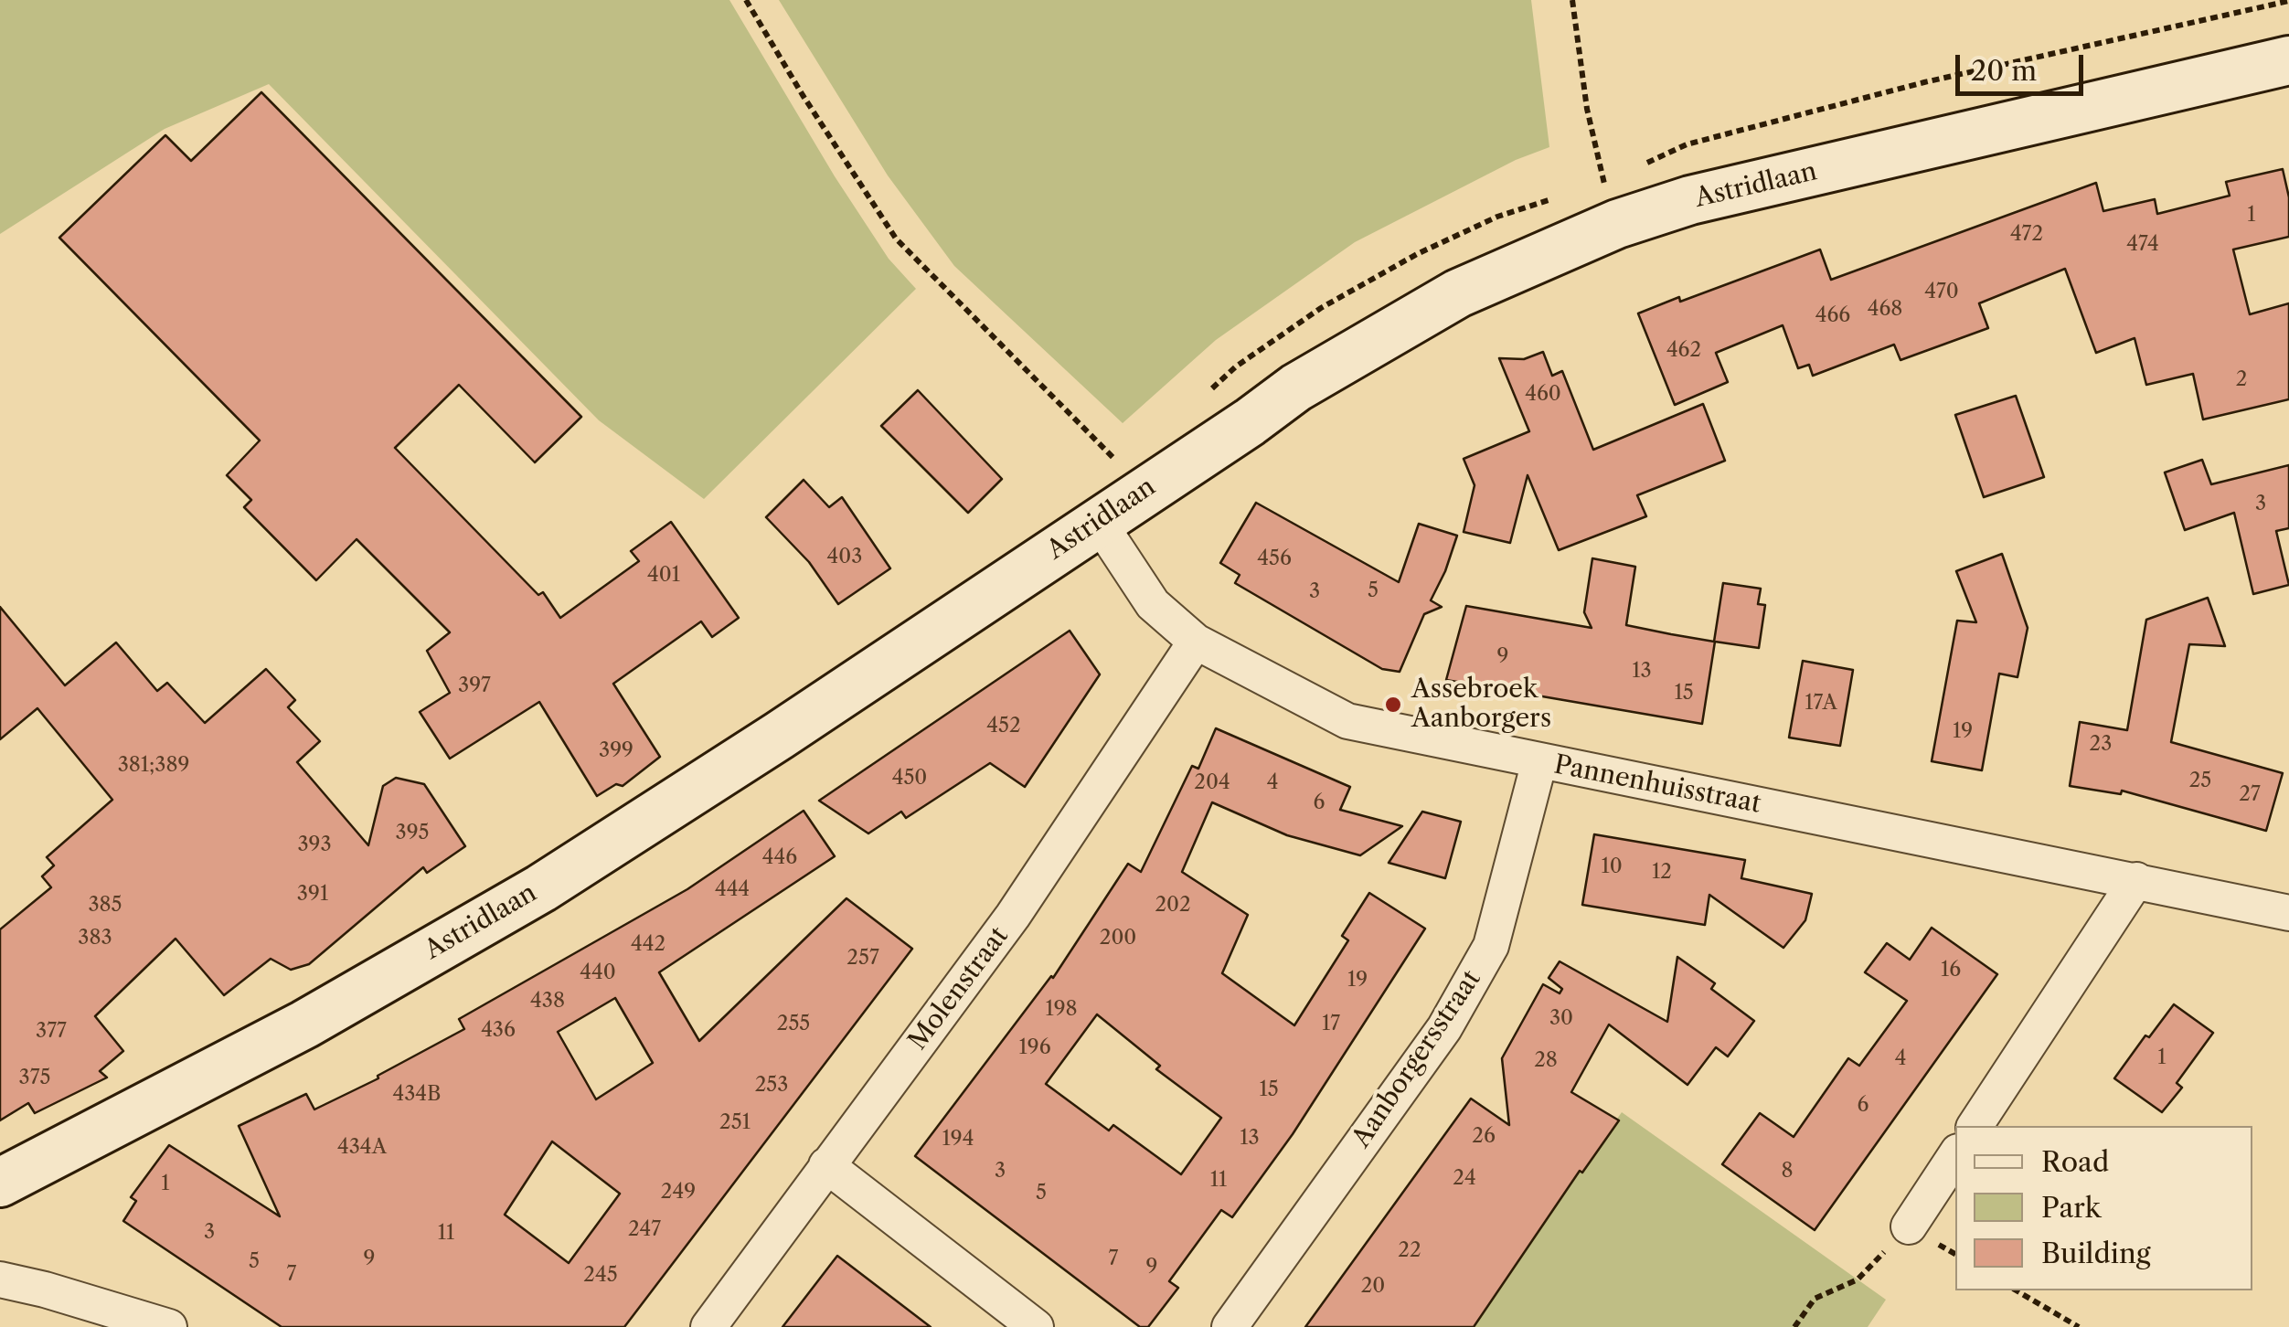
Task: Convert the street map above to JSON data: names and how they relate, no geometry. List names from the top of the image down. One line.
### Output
{"streets":{"main road":["Astridlaan"],"street":["Pannenhuisstraat","Molenstraat","Aanborgersstraat"]},"crossings":[["Astridlaan","Pannenhuisstraat"],["Pannenhuisstraat","Molenstraat"],["Pannenhuisstraat","Aanborgersstraat"]],"places":["Assebroek Aanborgers"],"house_numbers":["1","472","474","470","468","466","462","2","460","3","403","456","401","5","3","9","13","397","15","17A","452","19","23","399","381;389","450","25","204","4","27","6","395","393","446","10","12","444","391","385","202","383","200","442","257","16","440","19","438","198","30","255","17","436","377","196","1","4","28","375","253","15","434B","6","251","26","13","194","434A","3","8","24","11","1","249","5","247","3","11","22","9","7","5","9","7","245","20"],"legend":["Road","Park","Building"],"scale_bar":"20 m"}
